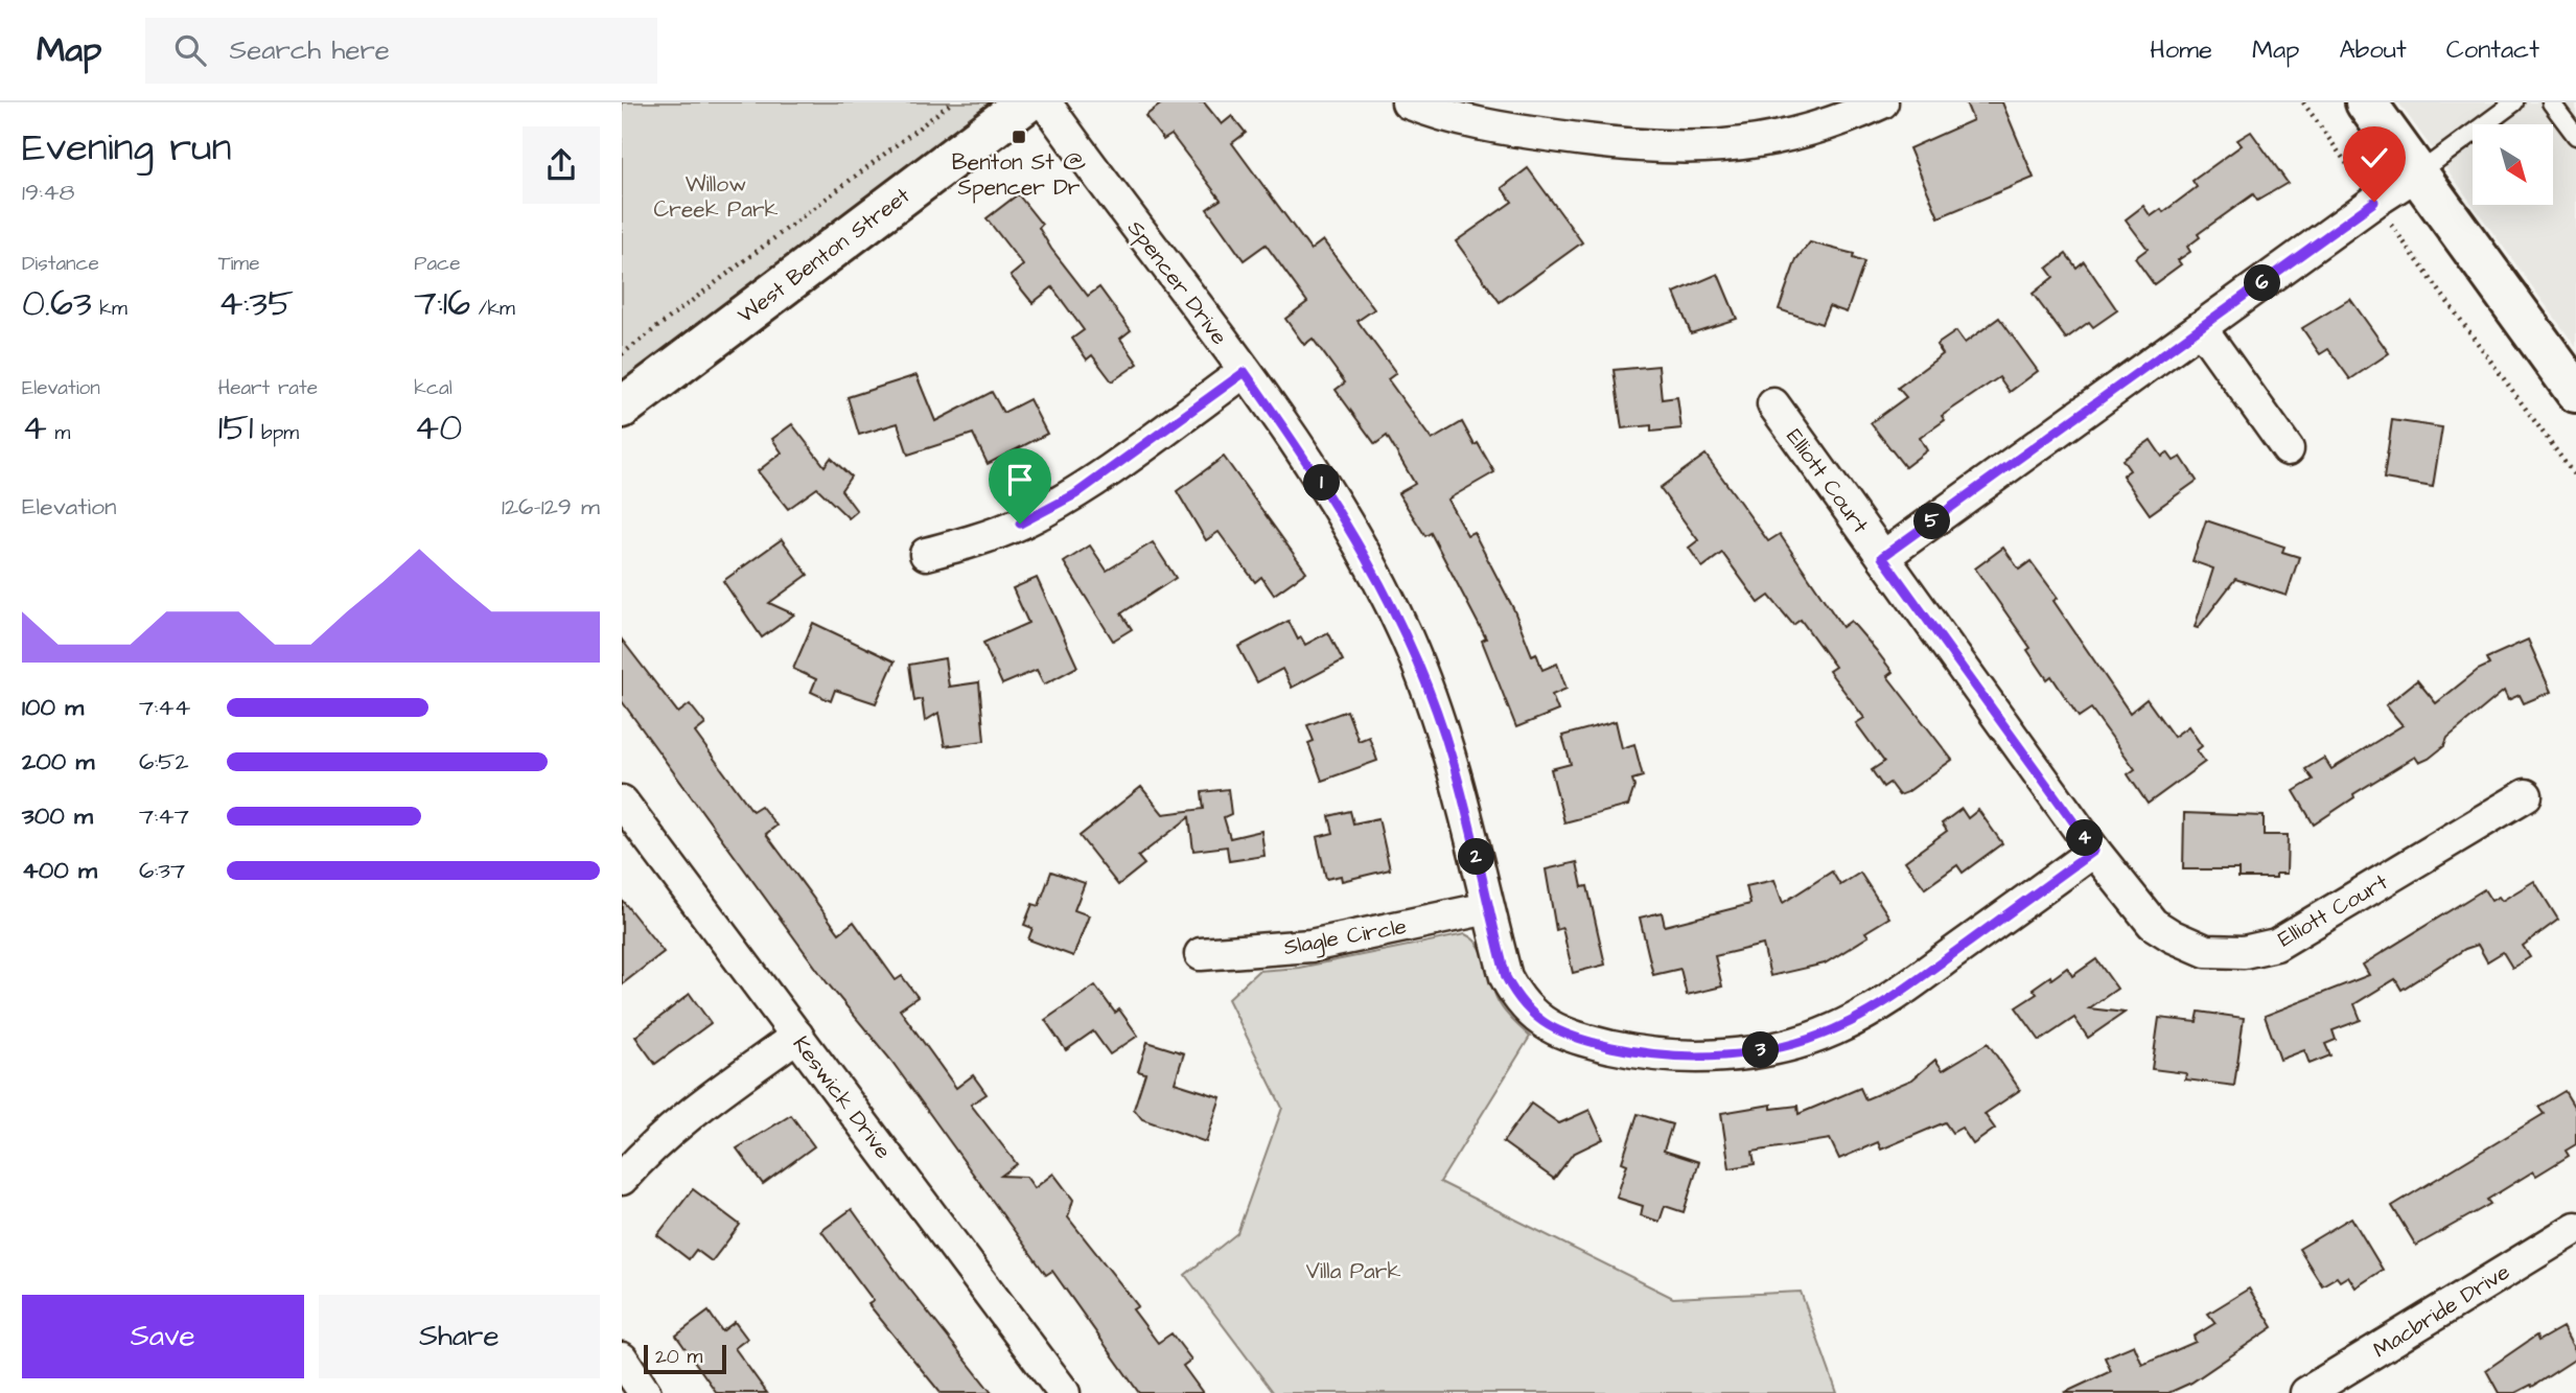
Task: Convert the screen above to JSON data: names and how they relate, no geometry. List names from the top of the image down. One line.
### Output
{"streets":{"street":["West Benton Street","Spencer Drive","Elliott Court","Slagle Circle","Keswick Drive","Macbride Drive"]},"crossings":[["Spencer Drive","Elliott Court"],["Spencer Drive","Slagle Circle"]],"parks":["Willow Creek Park","Villa Park"],"places":{"transit":["Benton St @ Spencer Dr"]},"scale_bar":"20 m","north":"bottom right","page":{"header":"Map","search":"Search here","nav":["Home","Map","About","Contact"],"heading":["Evening run","19:48"],"stats":[["Distance","0.63 km"],["Time","4:35"],["Pace","7:16 /km"],["Elevation","4 m"],["Heart rate","151 bpm"],["kcal","40"]],"pins":["6","1","5","4","2","3"],"chart":["Elevation","126–129 m"],"list":[{"name":"100 m","note":"7:44"},{"name":"200 m","note":"6:52"},{"name":"300 m","note":"7:47"},{"name":"400 m","note":"6:37"}],"buttons":["Save","Share"],"scale":"20 m"}}
